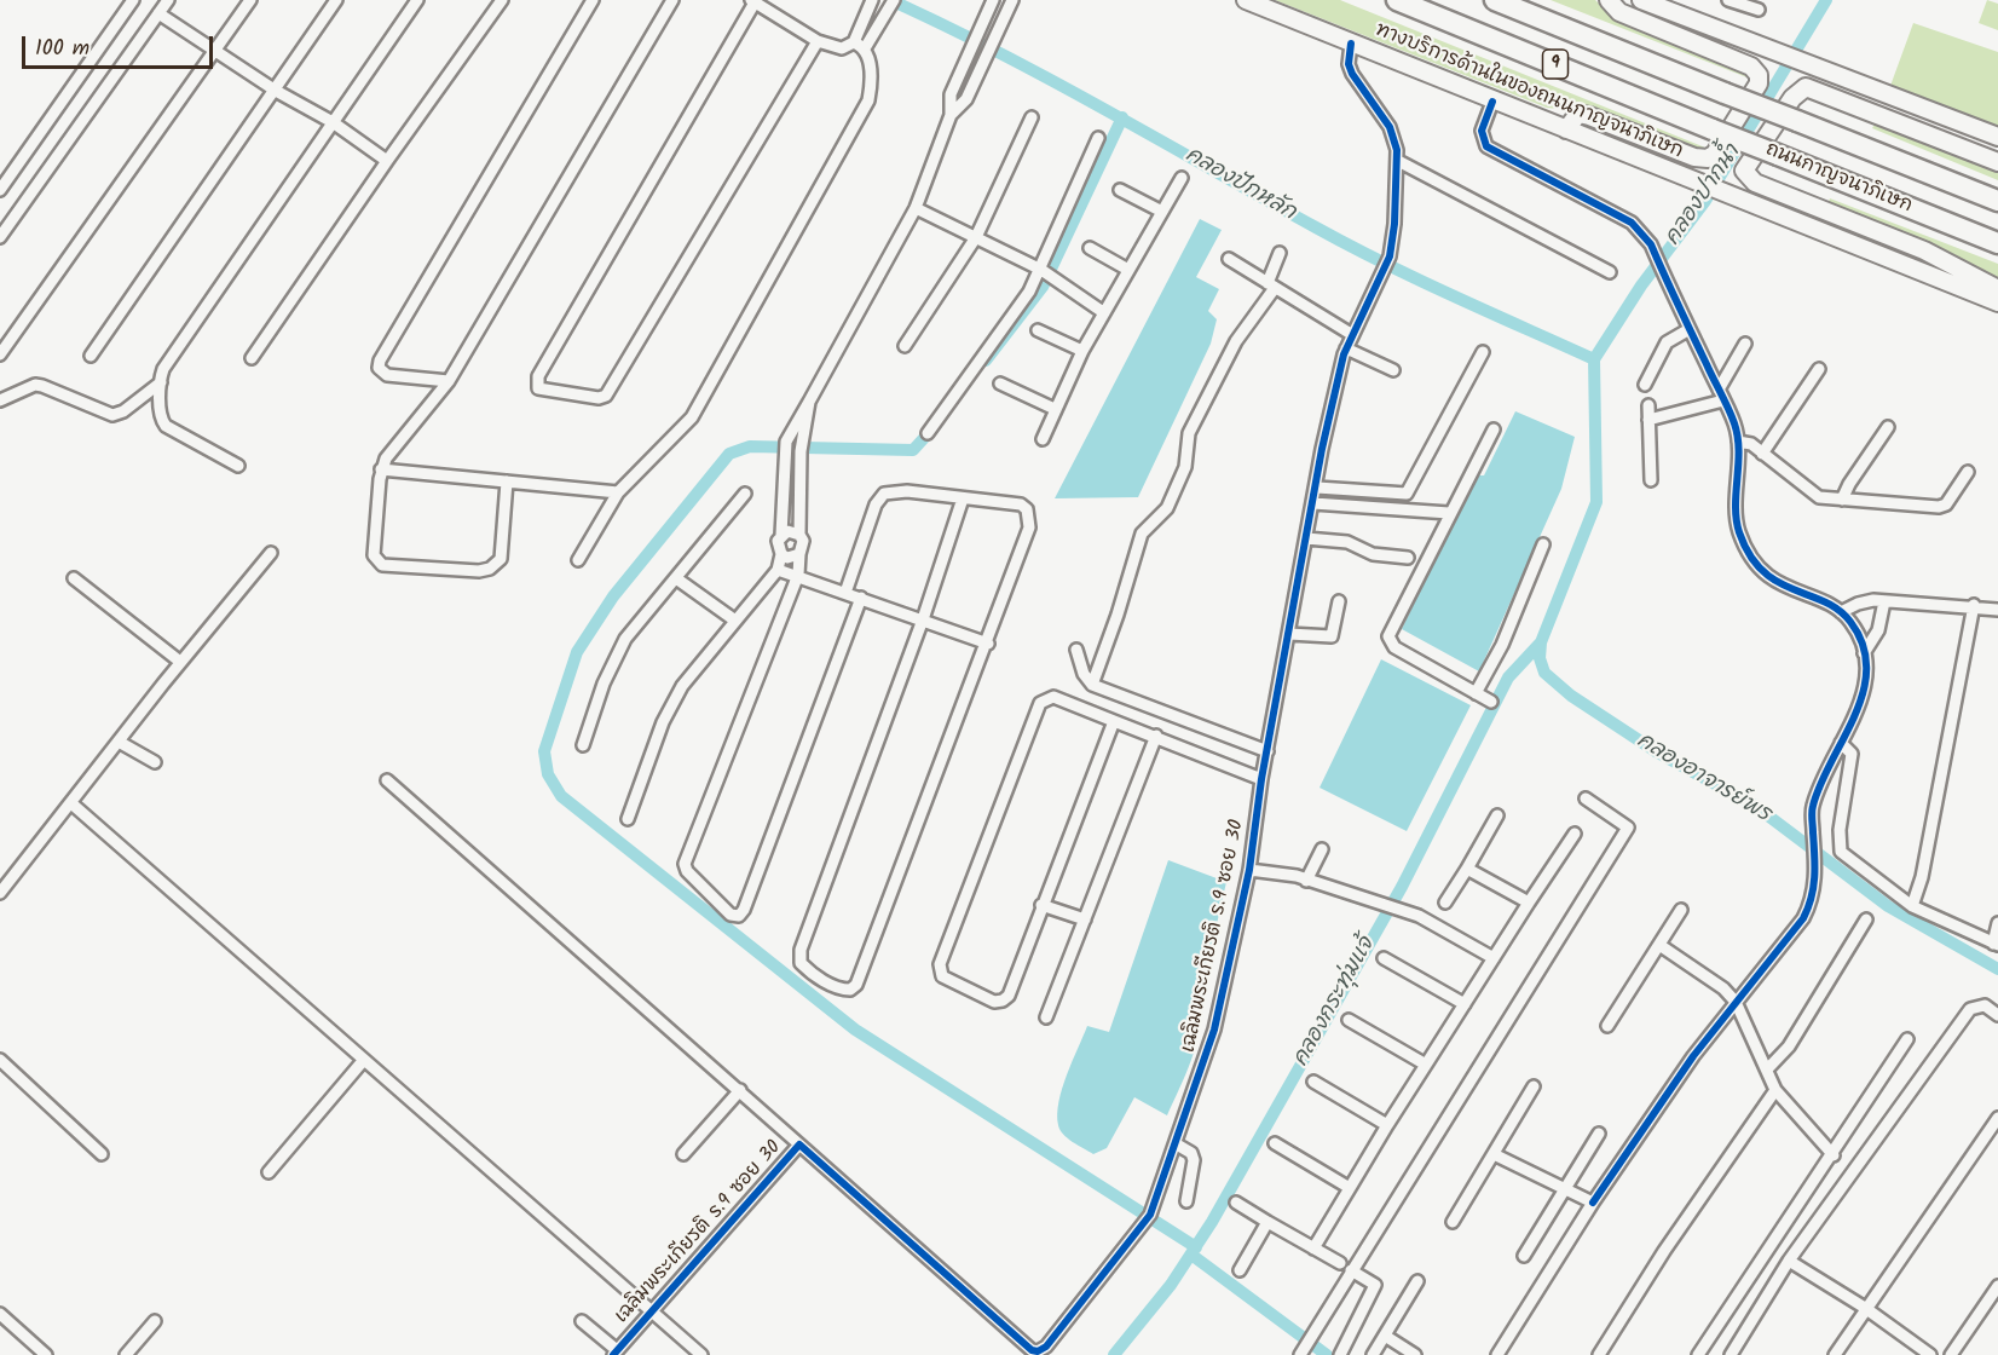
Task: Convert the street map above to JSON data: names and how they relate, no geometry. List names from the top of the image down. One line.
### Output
{"streets":{"highway":["9","ถนนกาญจนาภิเษก"],"main road":["ทางบริการด้านในของถนนกาญจนาภิเษก"],"street":["เฉลิมพระเกียรติ ร.9 ซอย 30"]},"crossings":[["ทางบริการด้านในของถนนกาญจนาภิเษก","เฉลิมพระเกียรติ ร.9 ซอย 30"]],"water":["คลองปักหลัก","คลองปากน้ำ","คลองอาจารย์พร","คลองกระทุ่มแจ้"],"scale_bar":"100 m"}
